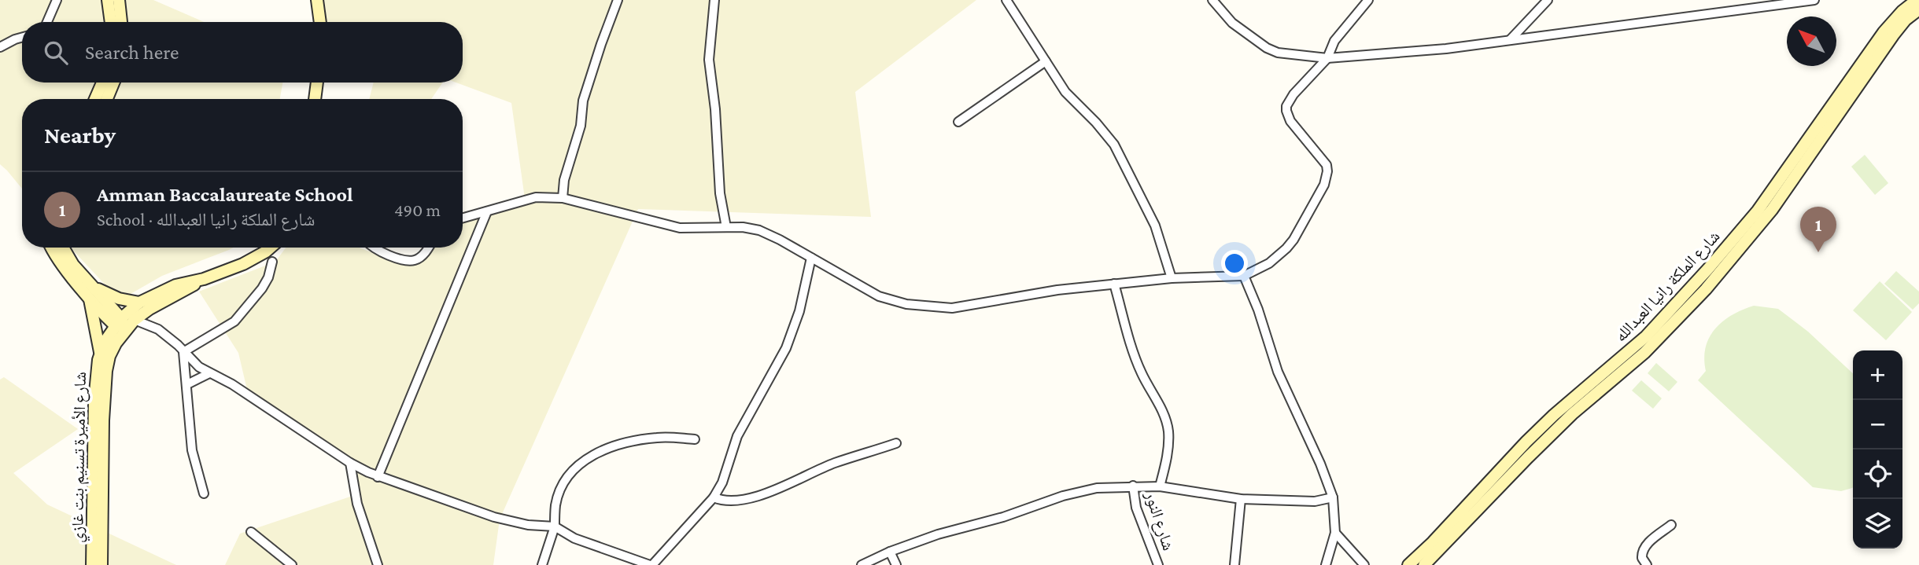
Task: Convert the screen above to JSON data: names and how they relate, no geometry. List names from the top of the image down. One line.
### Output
{"streets":{"main road":["شارع الملكة رانيا العبدالله","شارع الأميرة تسنيم بنت غازي"],"street":["شارع النور"]},"north":"top left","page":{"search":"Search here","heading":"Nearby","list":[{"mark":"1","name":"Amman Baccalaureate School","note":"School · شارع الملكة رانيا العبدالله","value":"490 m"}],"pins":"1","map_buttons":["+","−"]}}
